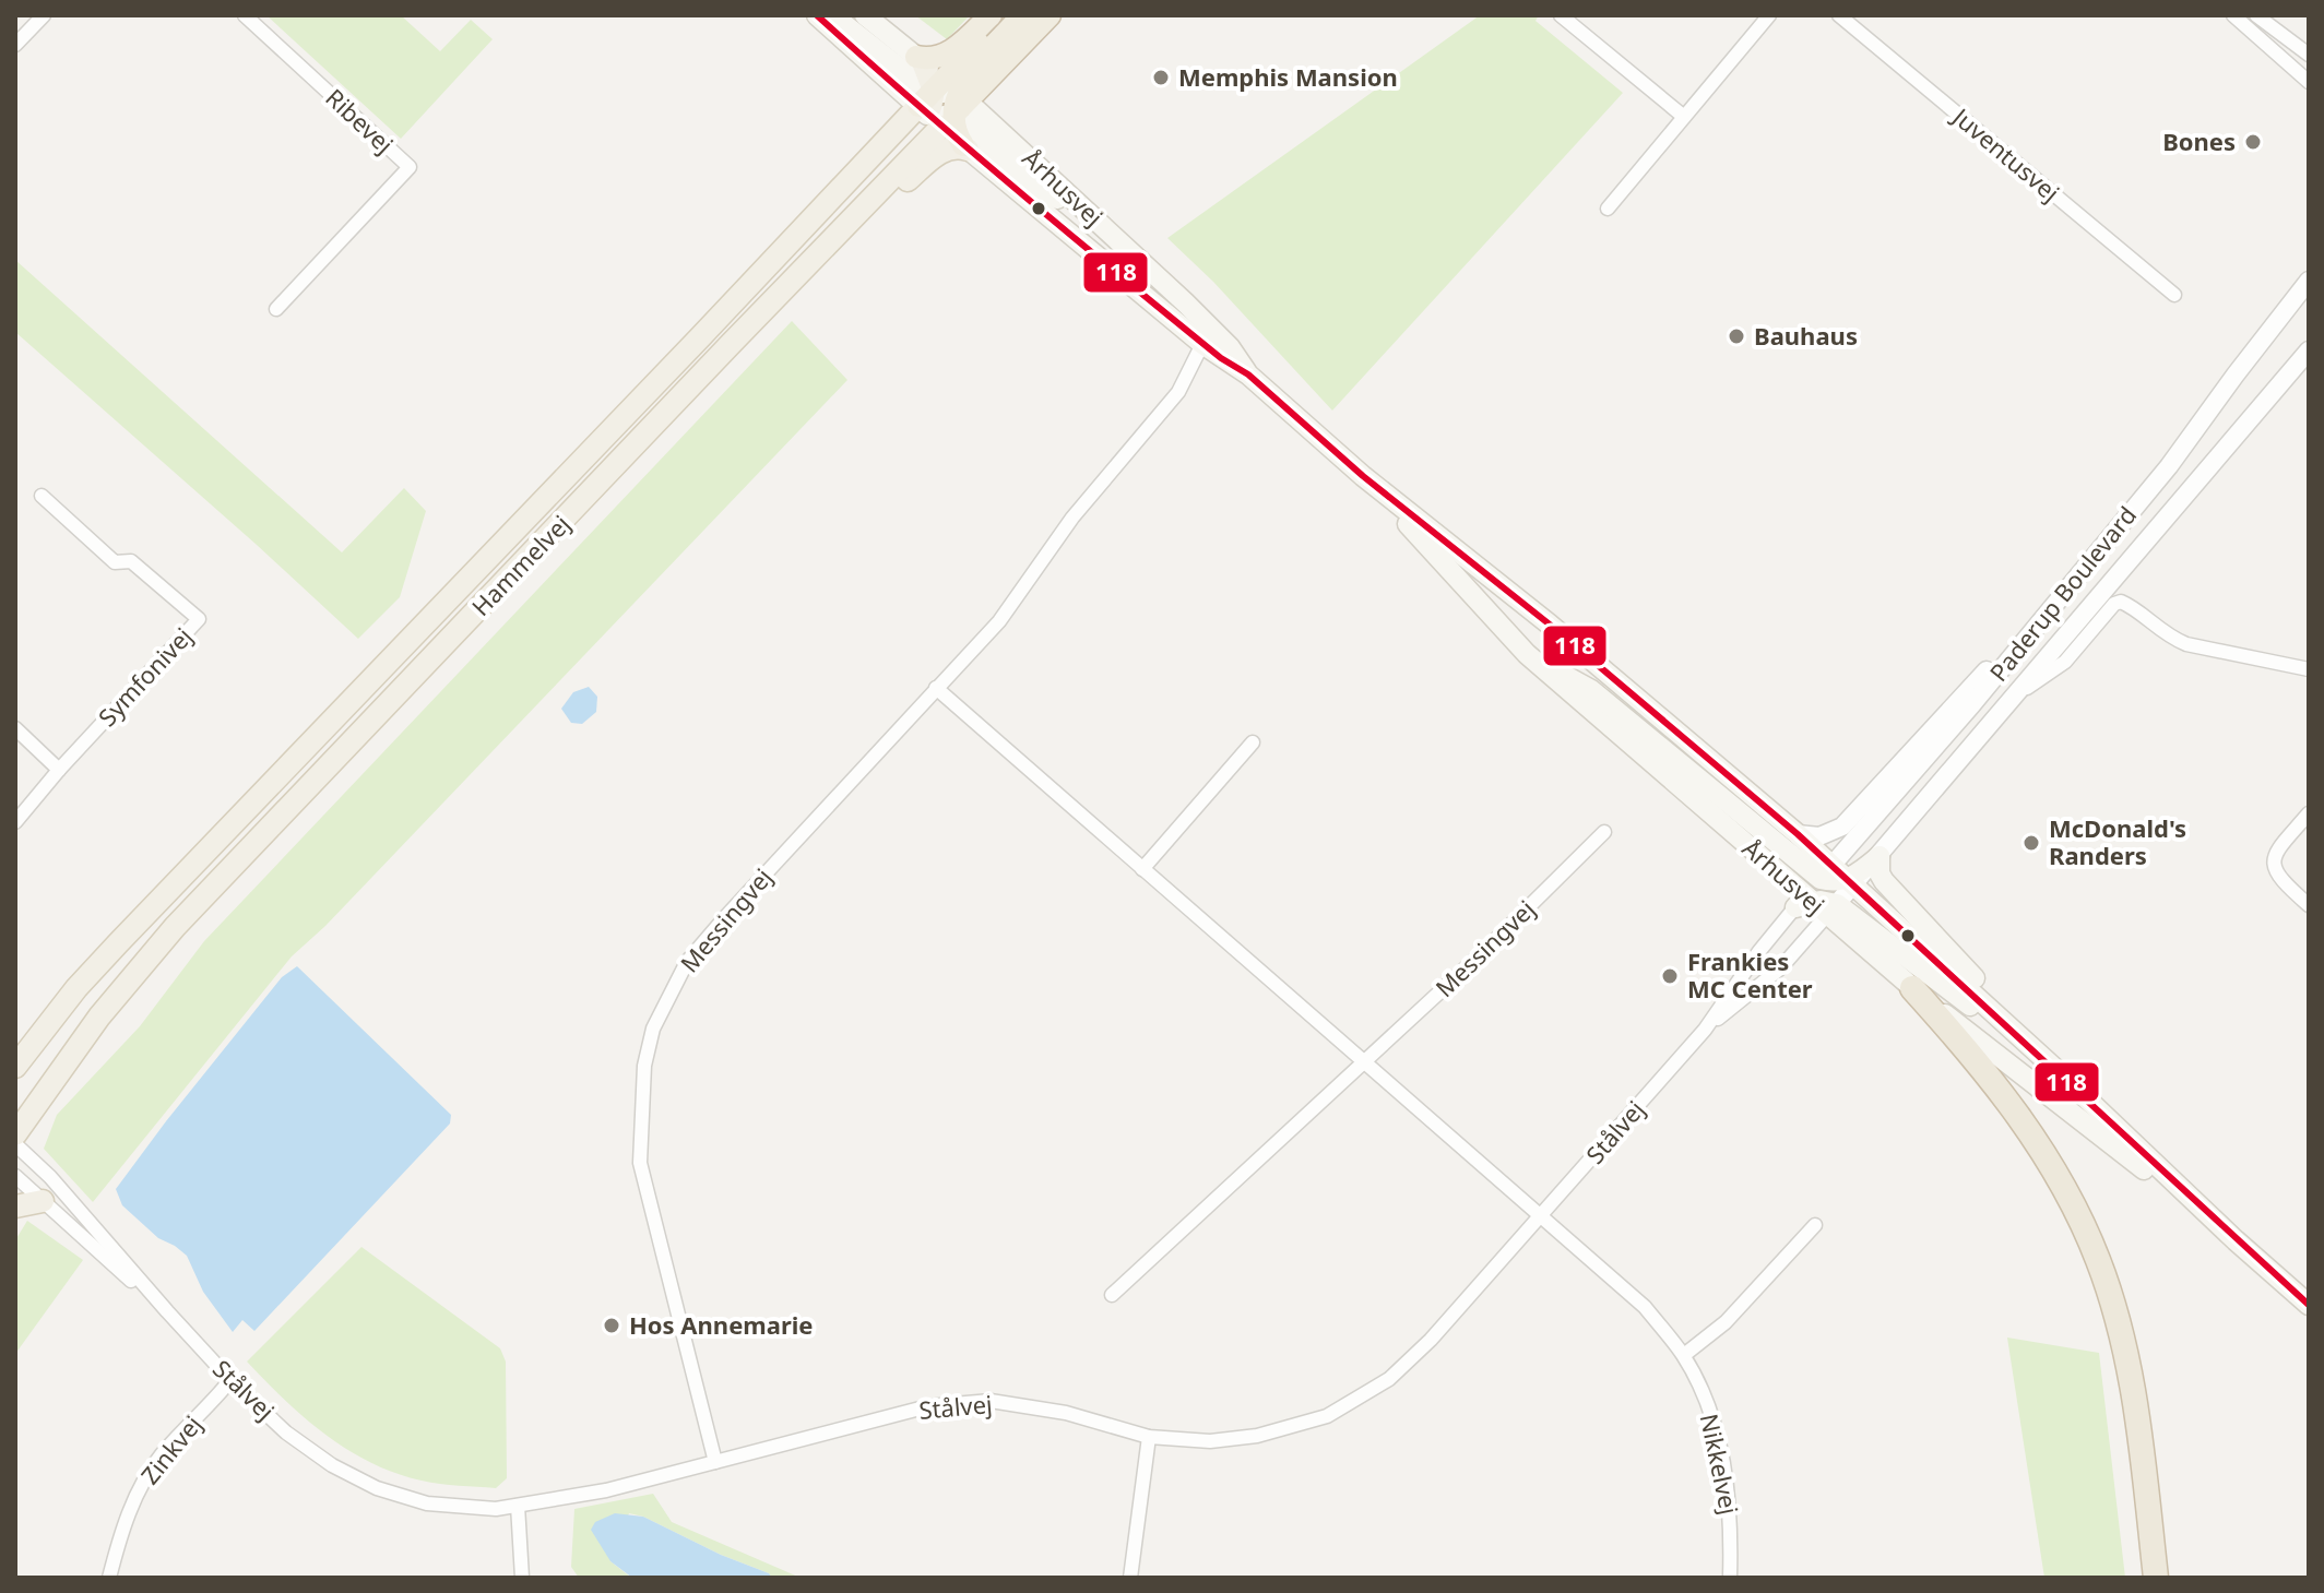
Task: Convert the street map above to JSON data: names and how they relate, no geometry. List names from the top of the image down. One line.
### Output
{"streets":{"highway":["Hammelvej"],"main road":["Århusvej"],"street":["Ribevej","Juventusvej","Paderup Boulevard","Symfonivej","Messingvej","Stålvej","Zinkvej","Nikkelvej"]},"crossings":[["Århusvej","Hammelvej"],["Århusvej","Paderup Boulevard"],["Århusvej","Messingvej"],["Århusvej","Stålvej"],["Paderup Boulevard","Stålvej"],["Messingvej","Stålvej"],["Stålvej","Zinkvej"],["Stålvej","Nikkelvej"]],"places":["Memphis Mansion","Bones","Bauhaus","McDonald's Randers","Frankies MC Center","Hos Annemarie"],"lines":["transit line 118"]}
